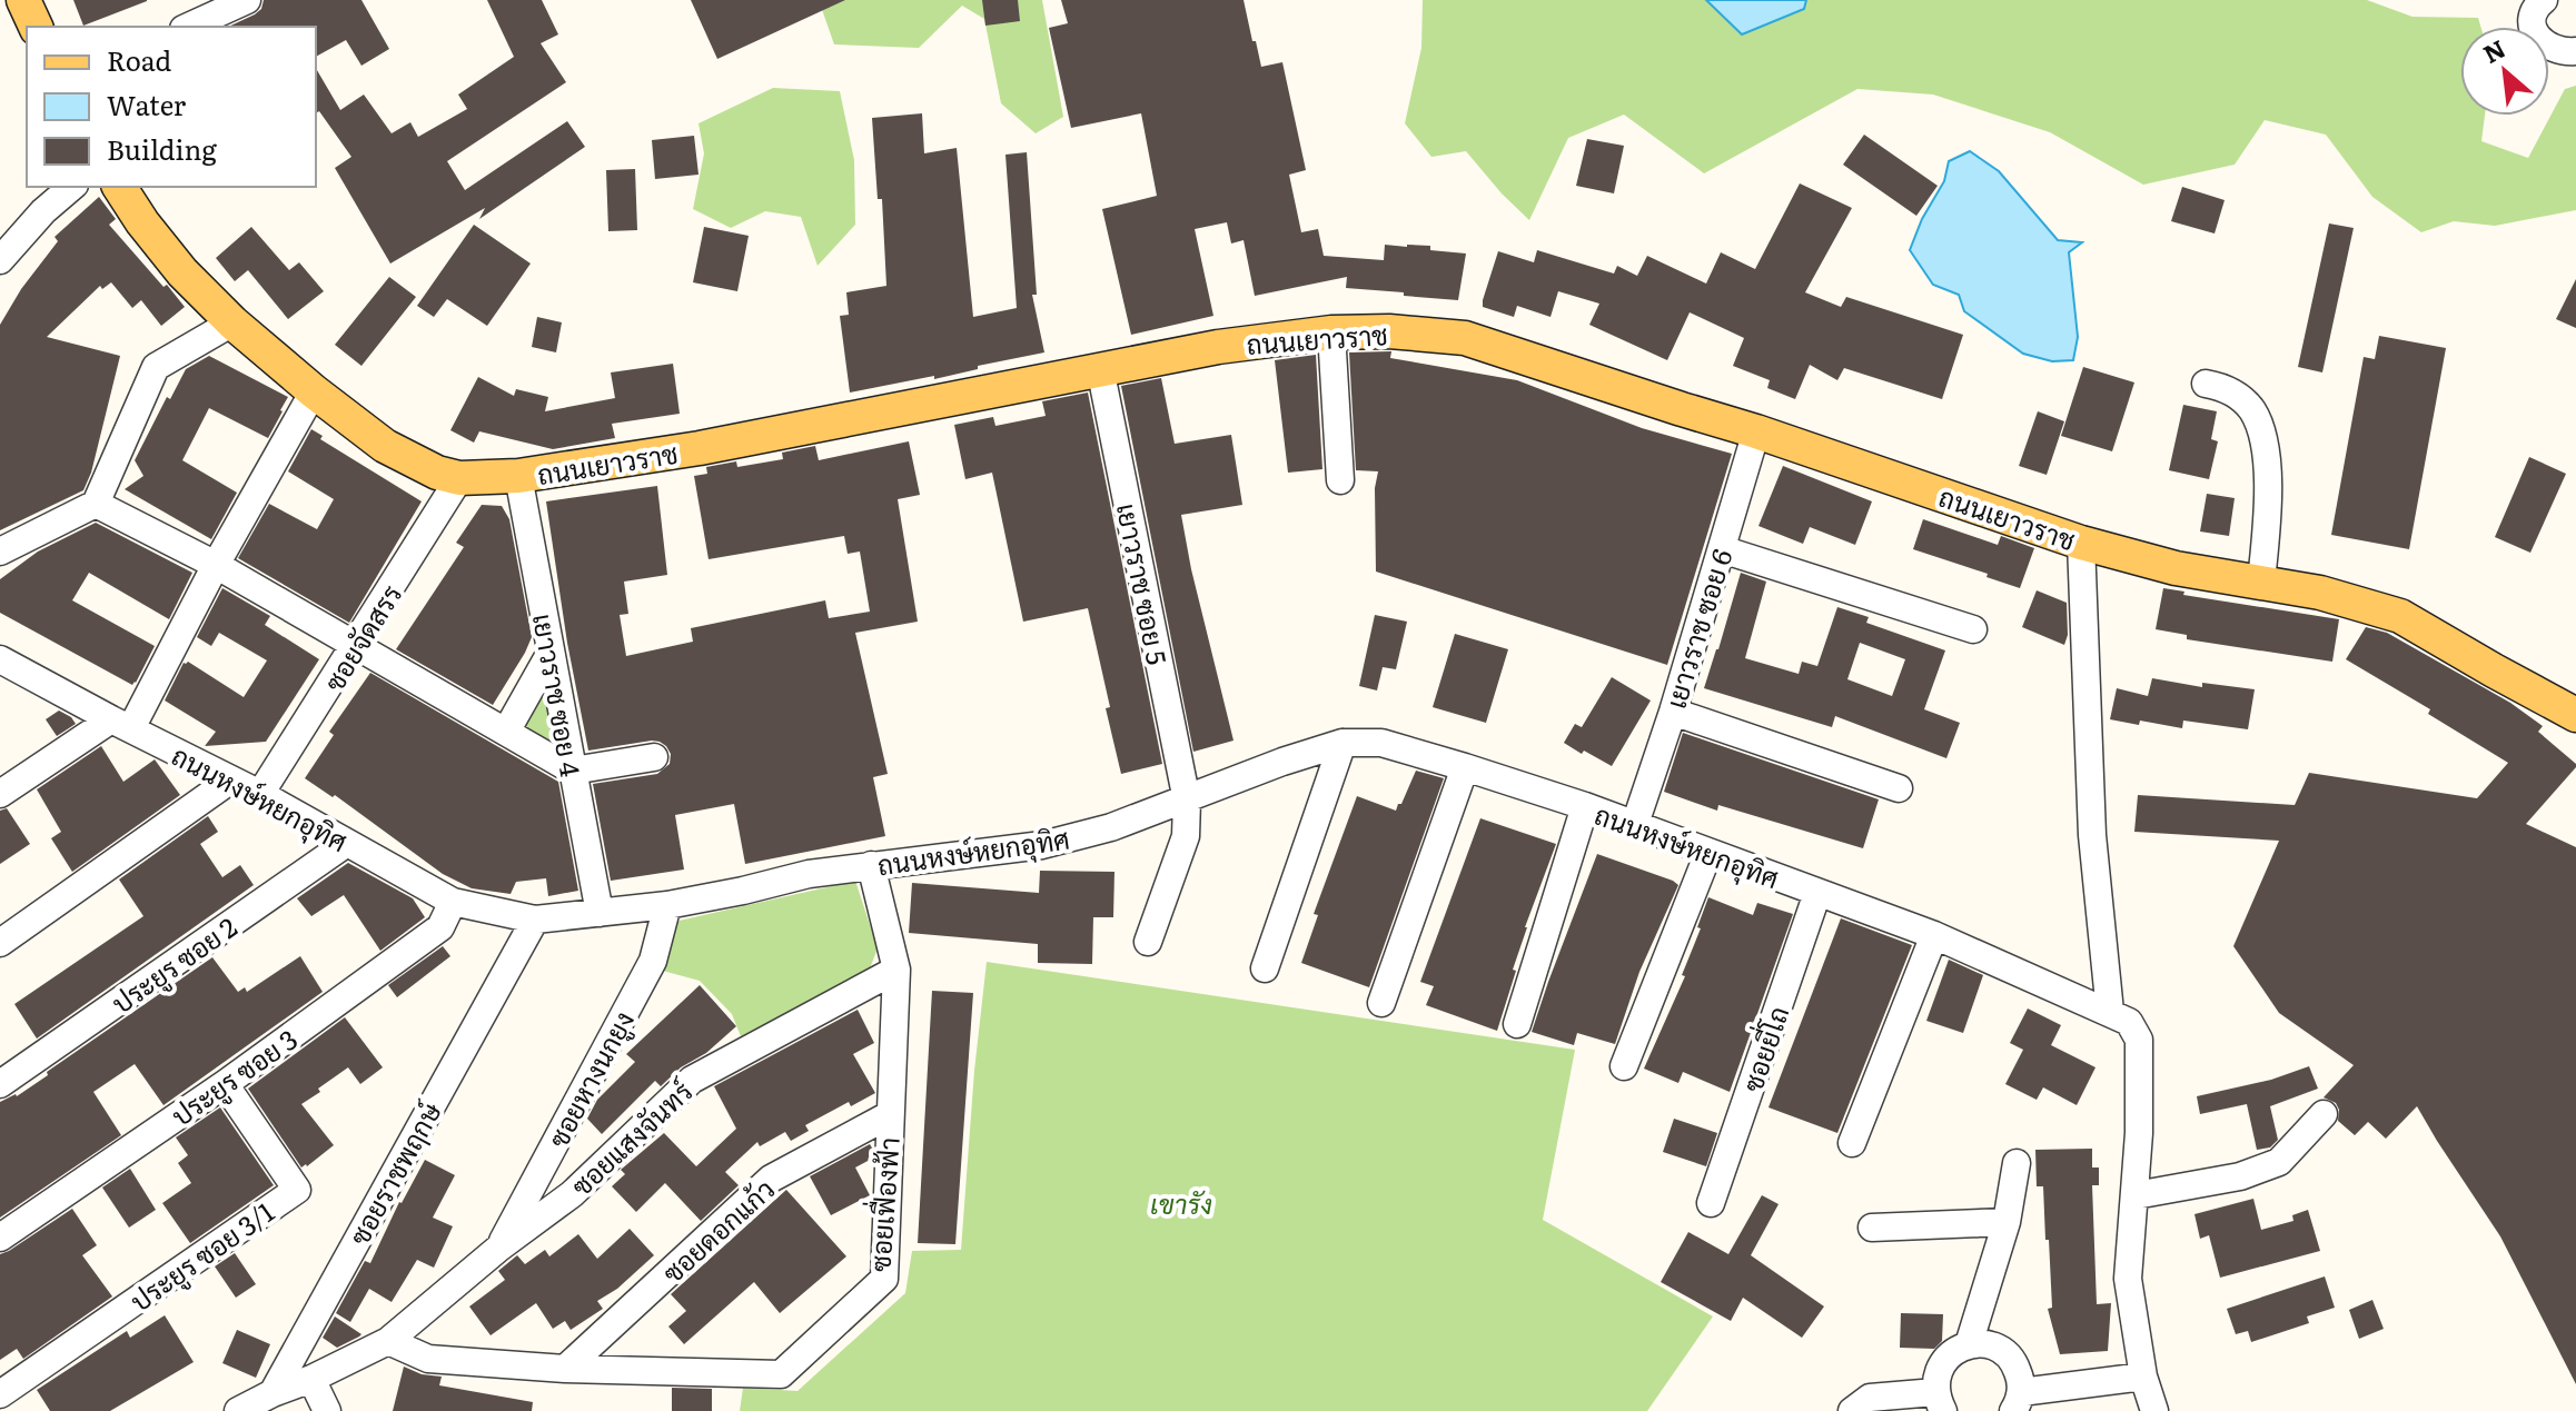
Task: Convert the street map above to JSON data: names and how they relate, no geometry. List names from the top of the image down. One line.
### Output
{"streets":{"main road":["ถนนเยาวราช"],"street":["เยาวราช ซอย 5","เยาวราช ซอย 6","ซอยจัดสรร","เยาวราช ซอย 4","ถนนหงษ์หยกอุทิศ","ประยูร ซอย 2","ซอยยี่โถ","ประยูร ซอย 3","ซอยหางนกยูง","ซอยแสงจันทร์","ซอยราชพฤกษ์","ซอยเฟื่องฟ้า","ซอยดอกแก้ว","ประยูร ซอย 3/1"]},"crossings":[["ถนนเยาวราช","เยาวราช ซอย 5"],["ถนนเยาวราช","เยาวราช ซอย 6"],["ถนนเยาวราช","ซอยจัดสรร"],["ถนนเยาวราช","เยาวราช ซอย 4"],["เยาวราช ซอย 5","ถนนหงษ์หยกอุทิศ"],["เยาวราช ซอย 6","ถนนหงษ์หยกอุทิศ"],["ซอยจัดสรร","ถนนหงษ์หยกอุทิศ"],["เยาวราช ซอย 4","ถนนหงษ์หยกอุทิศ"],["ถนนหงษ์หยกอุทิศ","ประยูร ซอย 2"],["ถนนหงษ์หยกอุทิศ","ซอยยี่โถ"],["ถนนหงษ์หยกอุทิศ","ประยูร ซอย 3"],["ถนนหงษ์หยกอุทิศ","ซอยหางนกยูง"],["ถนนหงษ์หยกอุทิศ","ซอยราชพฤกษ์"],["ถนนหงษ์หยกอุทิศ","ซอยเฟื่องฟ้า"],["ประยูร ซอย 3","ประยูร ซอย 3/1"],["ซอยหางนกยูง","ซอยแสงจันทร์"],["ซอยแสงจันทร์","ซอยราชพฤกษ์"],["ซอยแสงจันทร์","ซอยเฟื่องฟ้า"],["ซอยเฟื่องฟ้า","ซอยดอกแก้ว"]],"parks":["เขารัง"],"legend":["Road","Water","Building"],"north":"top left"}
